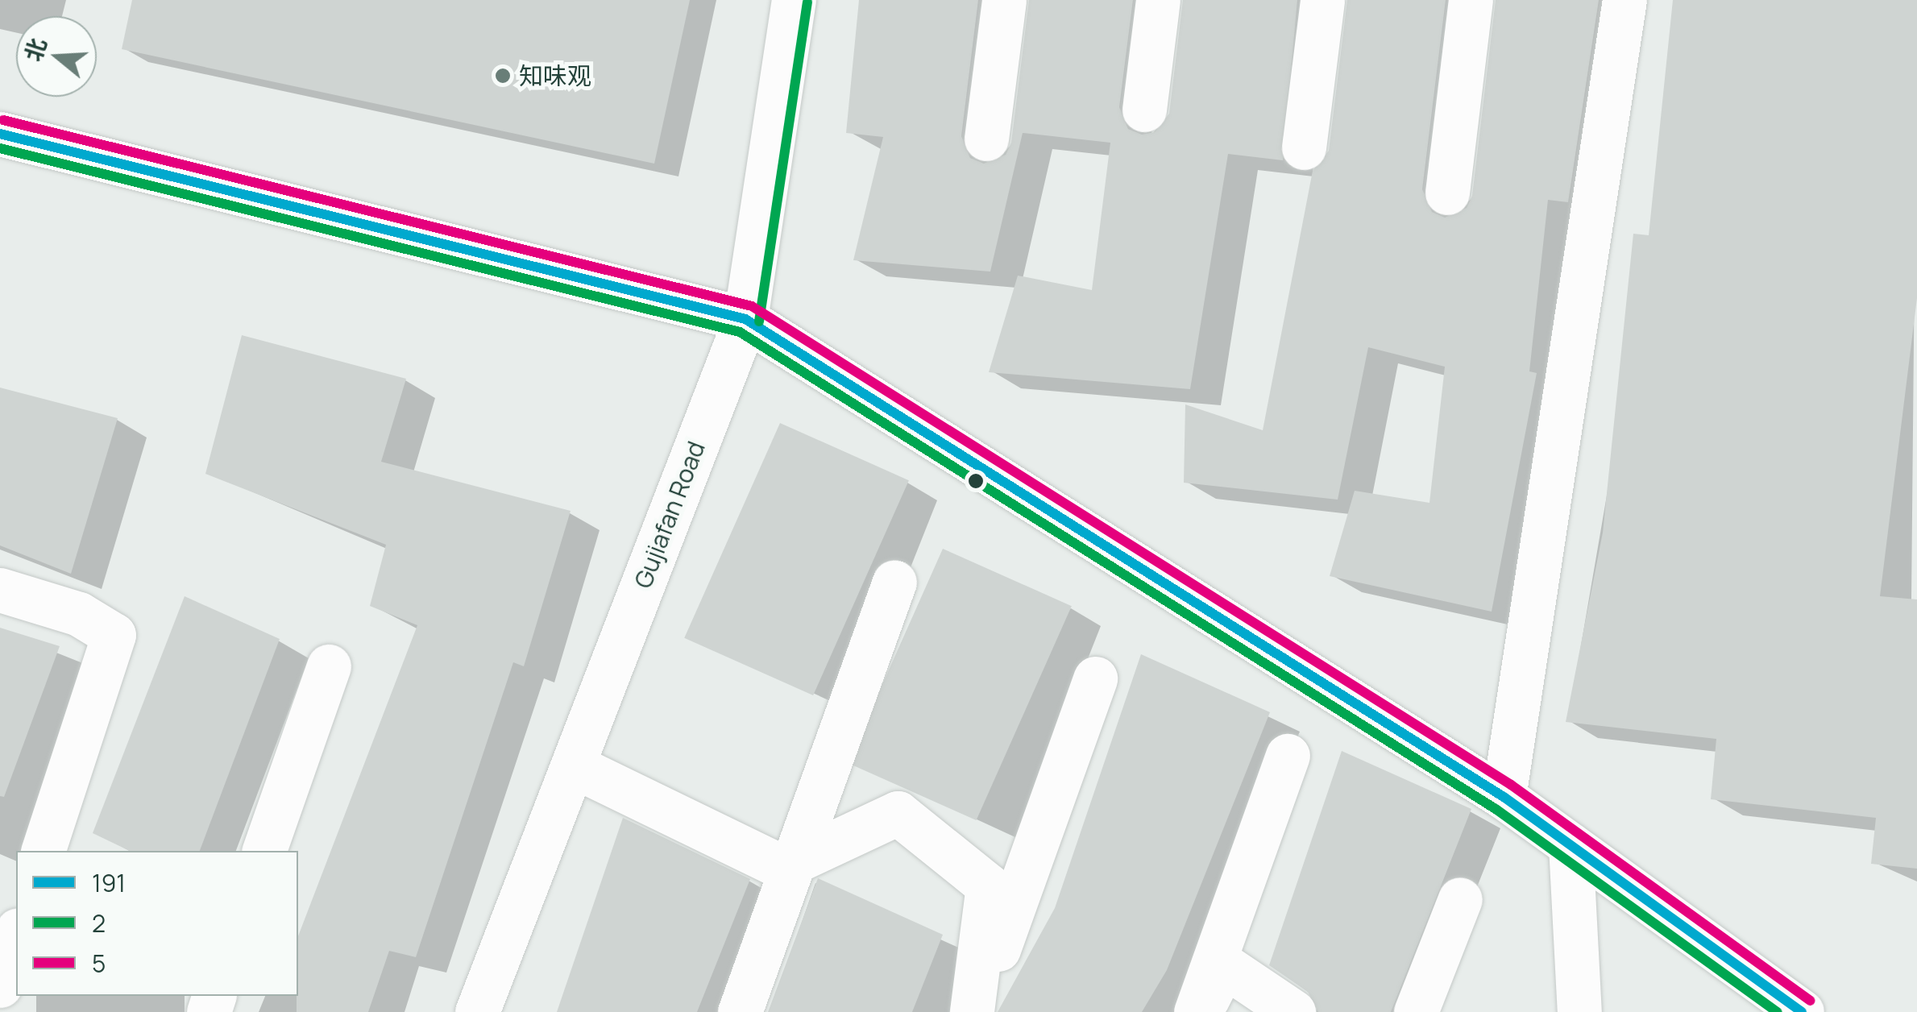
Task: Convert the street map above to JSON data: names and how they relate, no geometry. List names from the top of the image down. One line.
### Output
{"streets":{"street":["Gujiafan Road"]},"places":["知味观"],"lines":["transit line 2","transit line 5","transit line 191"],"legend":["191","2","5"],"north":"left"}
